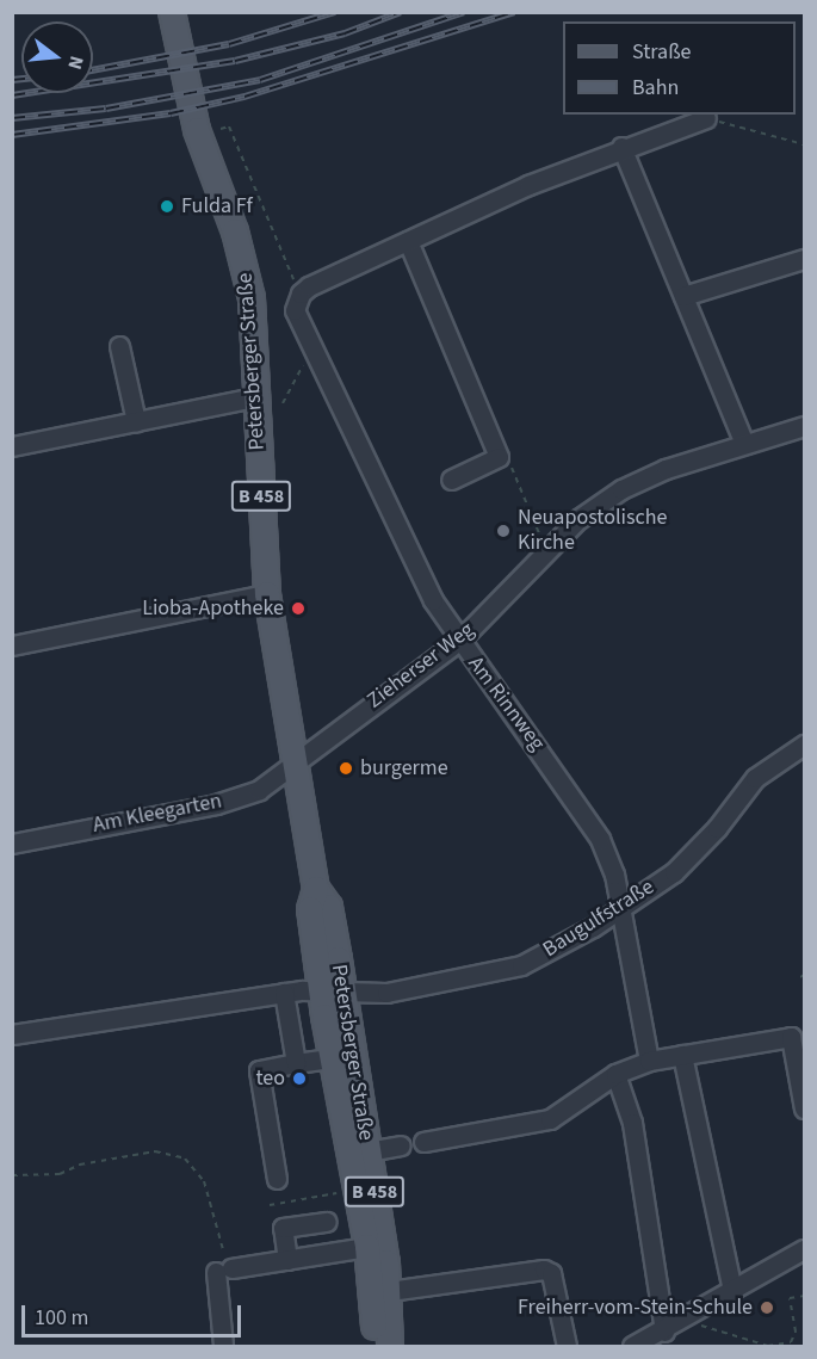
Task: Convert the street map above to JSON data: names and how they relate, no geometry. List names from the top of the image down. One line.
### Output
{"streets":{"main road":["Petersberger Straße","B 458"],"street":["Zieherser Weg","Am Rinnweg","Am Kleegarten","Baugulfstraße"]},"crossings":[["Petersberger Straße","Zieherser Weg"],["Petersberger Straße","Am Kleegarten"],["Petersberger Straße","Baugulfstraße"],["Zieherser Weg","Am Rinnweg"],["Zieherser Weg","Am Kleegarten"],["Am Rinnweg","Baugulfstraße"]],"places":["Fulda Ff","Neuapostolische Kirche","Lioba-Apotheke","burgerme","teo","Freiherr-vom-Stein-Schule"],"legend":["Straße","Bahn"],"scale_bar":"100 m","north":"right"}
